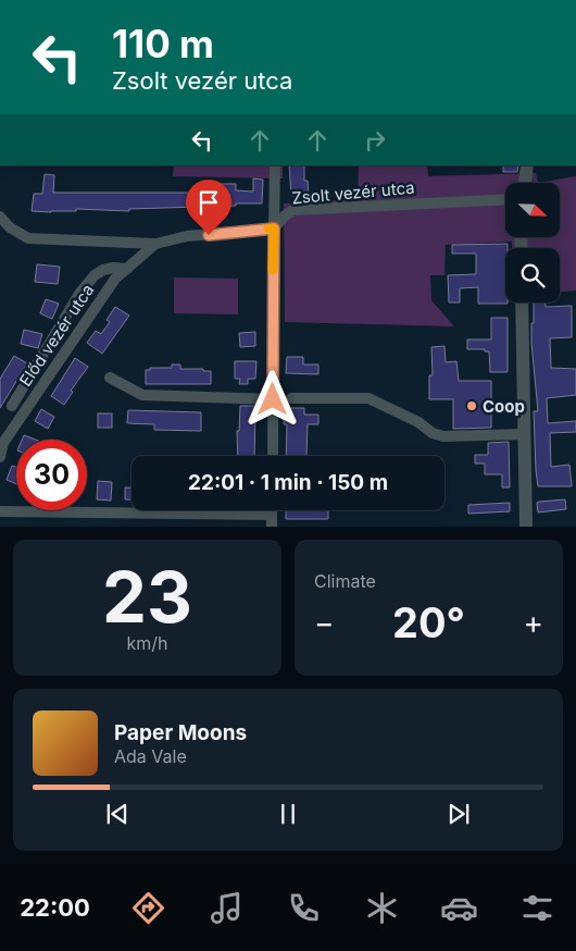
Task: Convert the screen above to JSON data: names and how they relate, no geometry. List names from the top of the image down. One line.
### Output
{"streets":{"street":["Zsolt vezér utca","Előd vezér utca"]},"places":["Coop"],"north":"bottom right","page":{"turn":["110 m","Zsolt vezér utca"],"limit":"30","trip":"22:01 · 1 min · 150 m","tile":[["23","km/h"],"Climate"],"heat":["−","20°","+"],"song":["Paper Moons","Ada Vale"],"tabs":"22:00"}}
